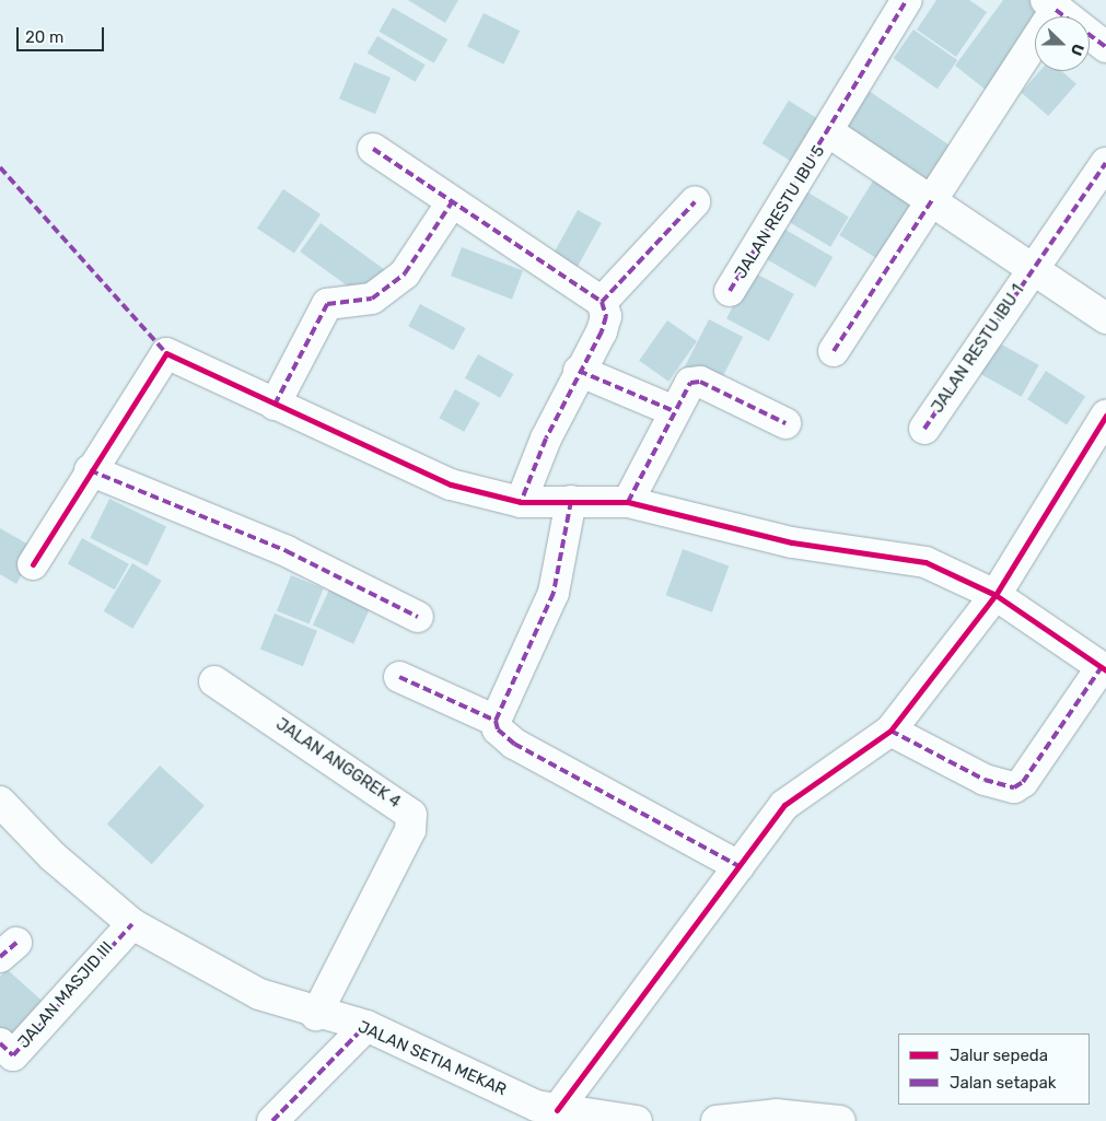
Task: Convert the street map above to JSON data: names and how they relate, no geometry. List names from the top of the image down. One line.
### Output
{"streets":{"street":["JALAN RESTU IBU 5","JALAN RESTU IBU 1","JALAN ANGGREK 4","JALAN MASJID III","JALAN SETIA MEKAR"]},"crossings":[["JALAN ANGGREK 4","JALAN SETIA MEKAR"],["JALAN MASJID III","JALAN SETIA MEKAR"]],"legend":["Jalur sepeda","Jalan setapak"],"scale_bar":"20 m","north":"right"}
